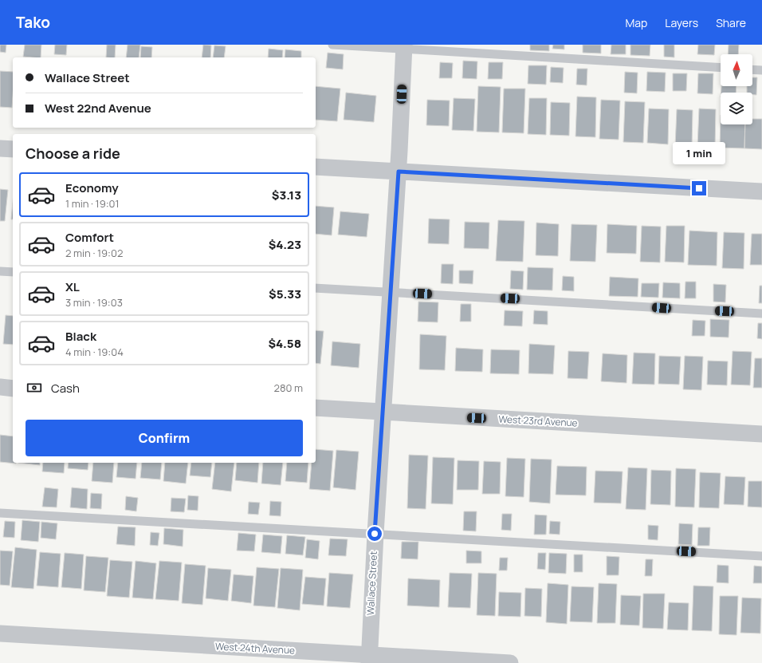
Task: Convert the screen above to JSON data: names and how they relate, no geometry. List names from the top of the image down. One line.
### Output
{"streets":{"street":["West 23rd Avenue","Wallace Street","West 24th Avenue"]},"crossings":[["West 23rd Avenue","Wallace Street"],["Wallace Street","West 24th Avenue"]],"north":"top","page":{"header":"Tako","nav":["Map","Layers","Share"],"banner":["Wallace Street","West 22nd Avenue"],"heading":"Choose a ride","bubble":"1 min","list":[{"name":"Economy","note":"1 min · 19:01","value":"$3.13"},{"name":"Comfort","note":"2 min · 19:02","value":"$4.23"},{"name":"XL","note":"3 min · 19:03","value":"$5.33"},{"name":"Black","note":"4 min · 19:04","value":"$4.58"}],"pay":["Cash","280 m"],"buttons":"Confirm"}}
